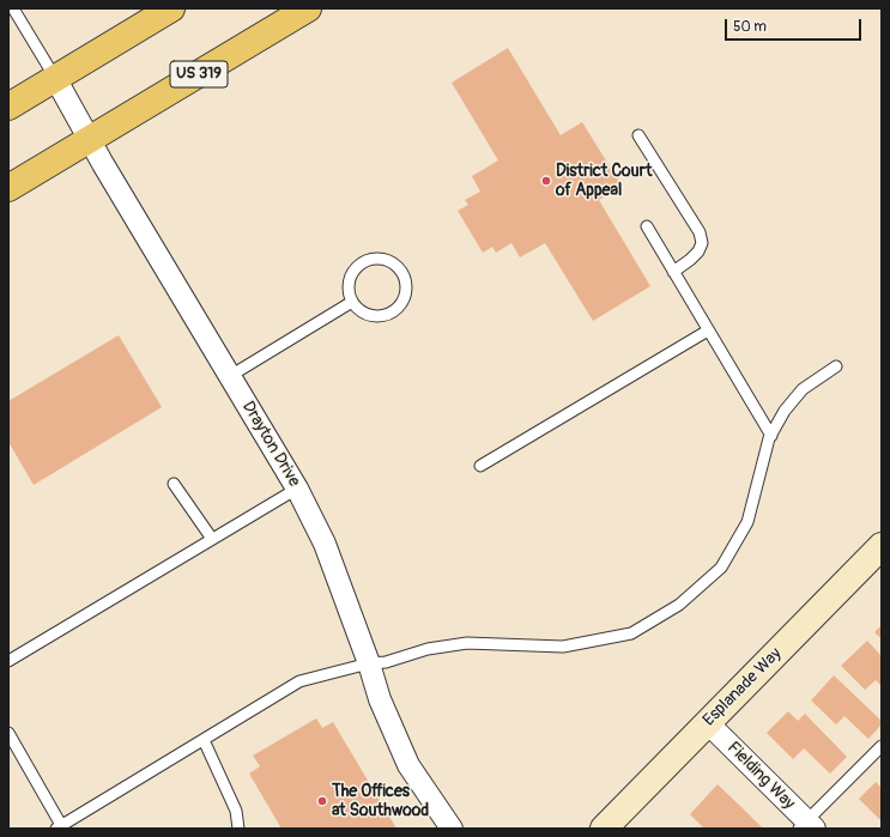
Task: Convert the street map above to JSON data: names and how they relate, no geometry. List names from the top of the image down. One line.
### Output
{"streets":{"main road":["US 319"],"street":["Drayton Drive","Esplanade Way","Fielding Way"]},"crossings":[["US 319","Drayton Drive"],["Esplanade Way","Fielding Way"]],"places":["District Court of Appeal","The Offices at Southwood"],"scale_bar":"50 m"}
